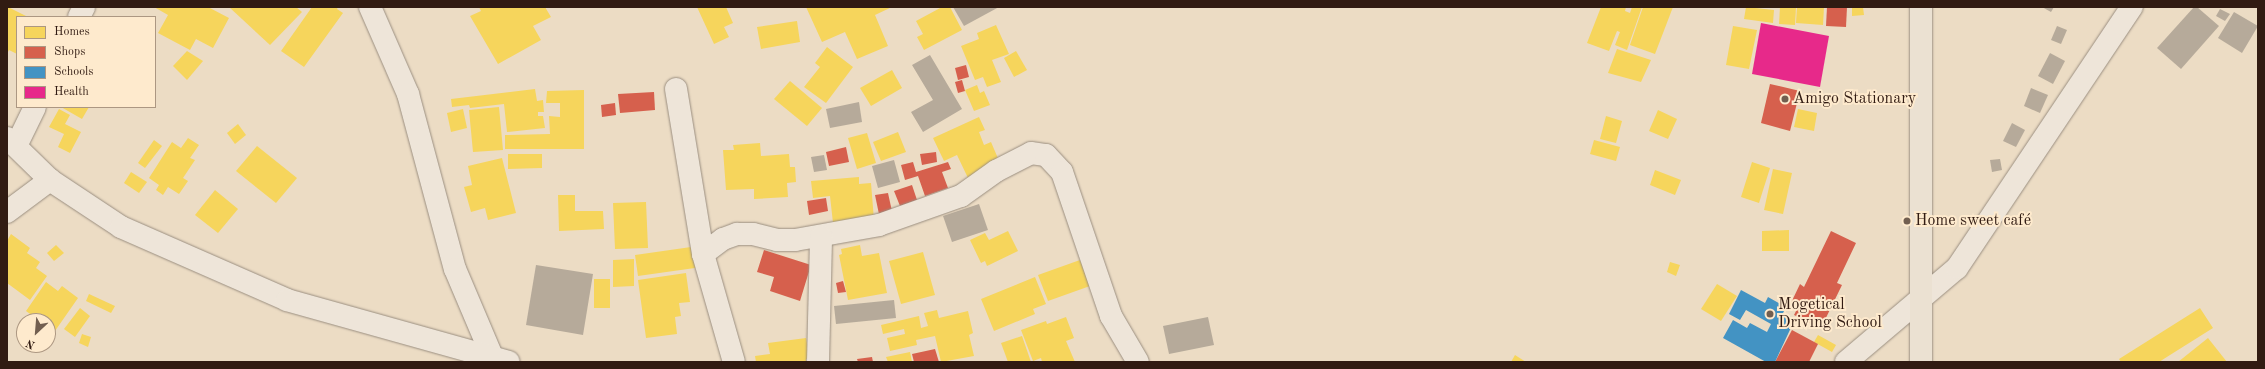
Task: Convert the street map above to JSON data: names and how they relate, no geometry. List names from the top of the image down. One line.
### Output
{"places":["Amigo Stationary","Home sweet café","Mogetical Driving School"],"legend":["Homes","Shops","Schools","Health"],"north":"bottom left"}
